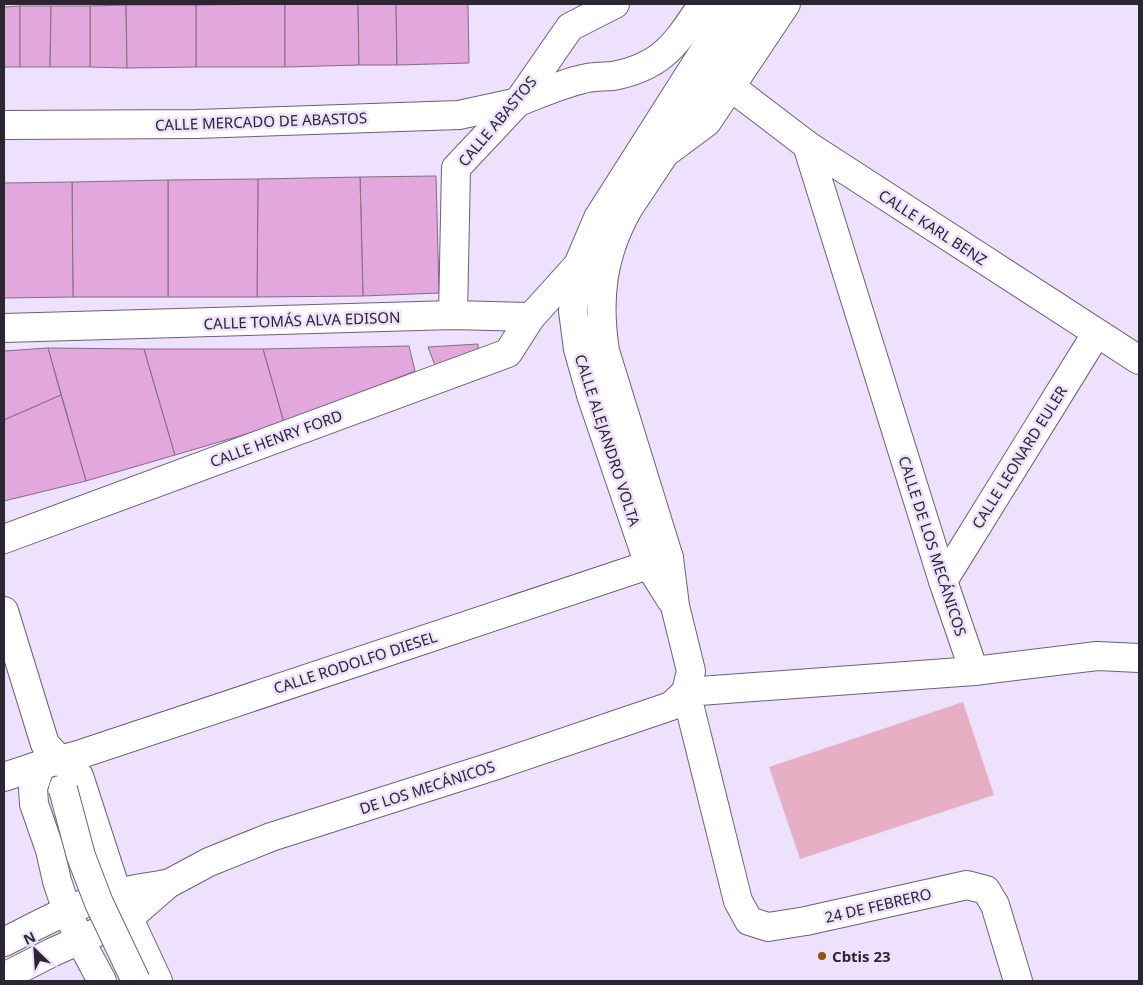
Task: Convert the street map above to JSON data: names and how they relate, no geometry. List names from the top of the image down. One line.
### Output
{"streets":{"street":["CALLE MERCADO DE ABASTOS","CALLE ABASTOS","CALLE KARL BENZ","CALLE TOMÁS ALVA EDISON","CALLE HENRY FORD","CALLE ALEJANDRO VOLTA","CALLE LEONARD EULER","CALLE DE LOS MECÁNICOS","CALLE RODOLFO DIESEL","DE LOS MECÁNICOS","24 DE FEBRERO"]},"crossings":[["CALLE MERCADO DE ABASTOS","CALLE ABASTOS"],["CALLE ABASTOS","CALLE TOMÁS ALVA EDISON"],["CALLE KARL BENZ","CALLE LEONARD EULER"],["CALLE KARL BENZ","CALLE DE LOS MECÁNICOS"],["CALLE TOMÁS ALVA EDISON","CALLE HENRY FORD"],["CALLE ALEJANDRO VOLTA","CALLE RODOLFO DIESEL"],["CALLE ALEJANDRO VOLTA","DE LOS MECÁNICOS"],["CALLE ALEJANDRO VOLTA","24 DE FEBRERO"],["CALLE LEONARD EULER","CALLE DE LOS MECÁNICOS"]],"places":["Cbtis 23"],"north":"top left"}
